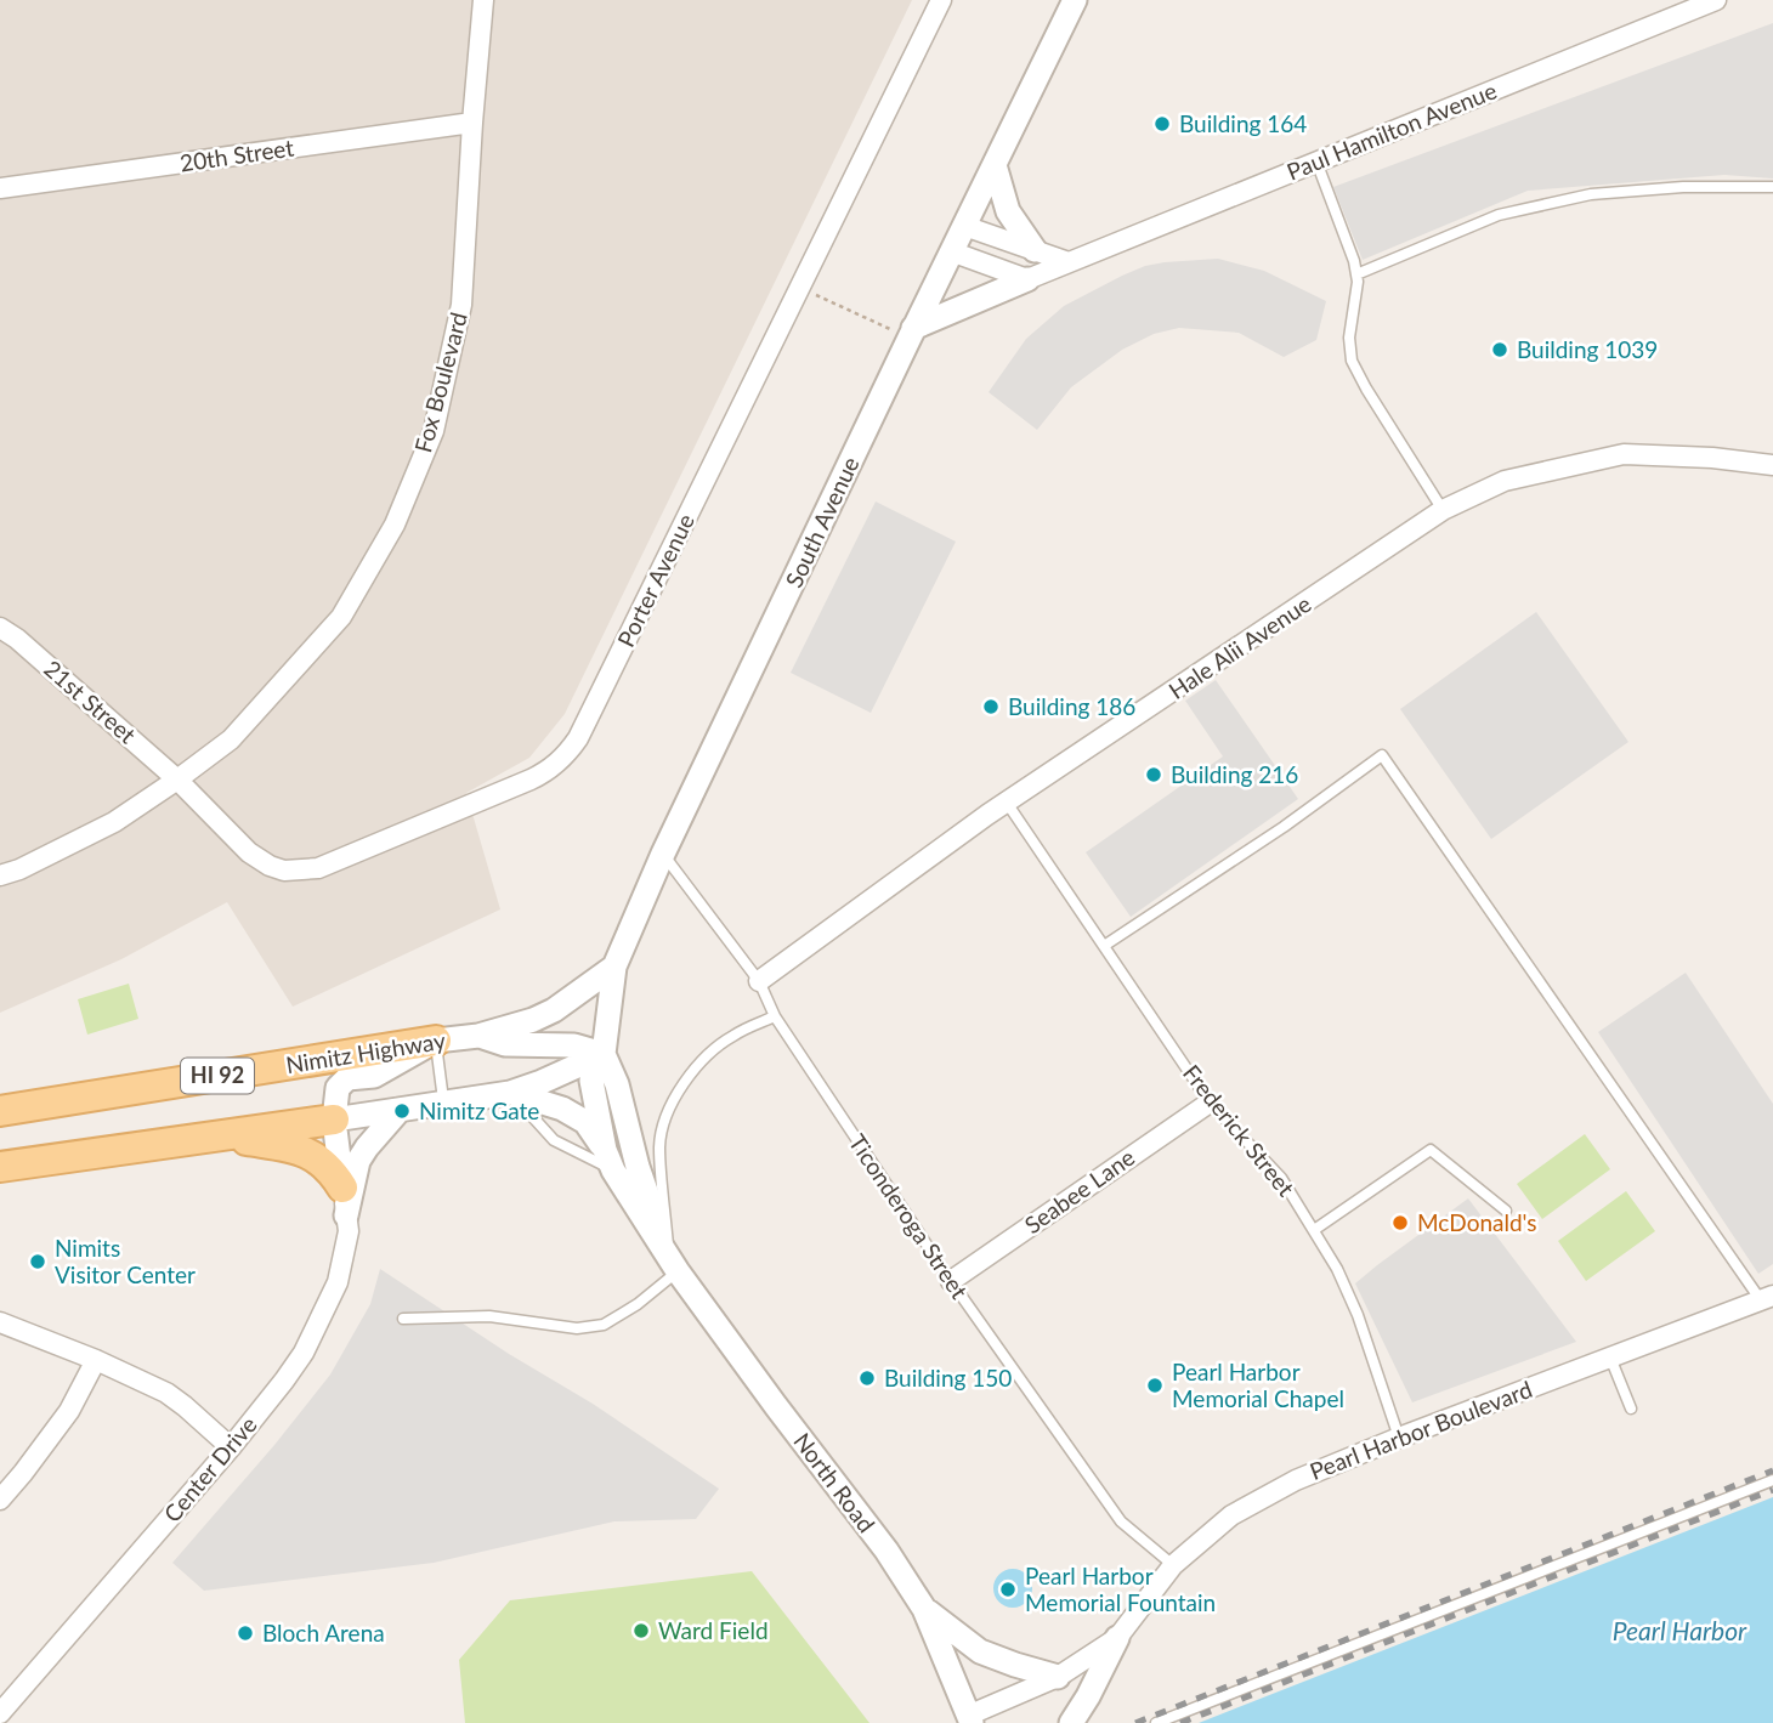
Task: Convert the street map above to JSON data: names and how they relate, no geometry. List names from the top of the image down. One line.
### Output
{"streets":{"main road":["Nimitz Highway","HI 92"],"street":["Paul Hamilton Avenue","20th Street","Fox Boulevard","South Avenue","Porter Avenue","Hale Alii Avenue","21st Street","Seabee Lane","Pearl Harbor Boulevard","Center Drive","North Road"],"lane":["Frederick Street","Ticonderoga Street"]},"crossings":[["20th Street","Fox Boulevard"],["Fox Boulevard","Porter Avenue"],["Fox Boulevard","21st Street"],["South Avenue","Ticonderoga Street"],["South Avenue","North Road"],["Porter Avenue","21st Street"],["Hale Alii Avenue","Frederick Street"],["Hale Alii Avenue","Ticonderoga Street"],["Frederick Street","Seabee Lane"],["Frederick Street","Pearl Harbor Boulevard"],["Seabee Lane","Ticonderoga Street"],["Ticonderoga Street","Pearl Harbor Boulevard"],["Pearl Harbor Boulevard","North Road"]],"water":["Pearl Harbor"],"places":["Building 164","Building 1039","Building 186","Building 216","Nimitz Gate","McDonald's","Nimits Visitor Center","Building 150","Pearl Harbor Memorial Chapel","Pearl Harbor Memorial Fountain","Ward Field","Bloch Arena"]}
